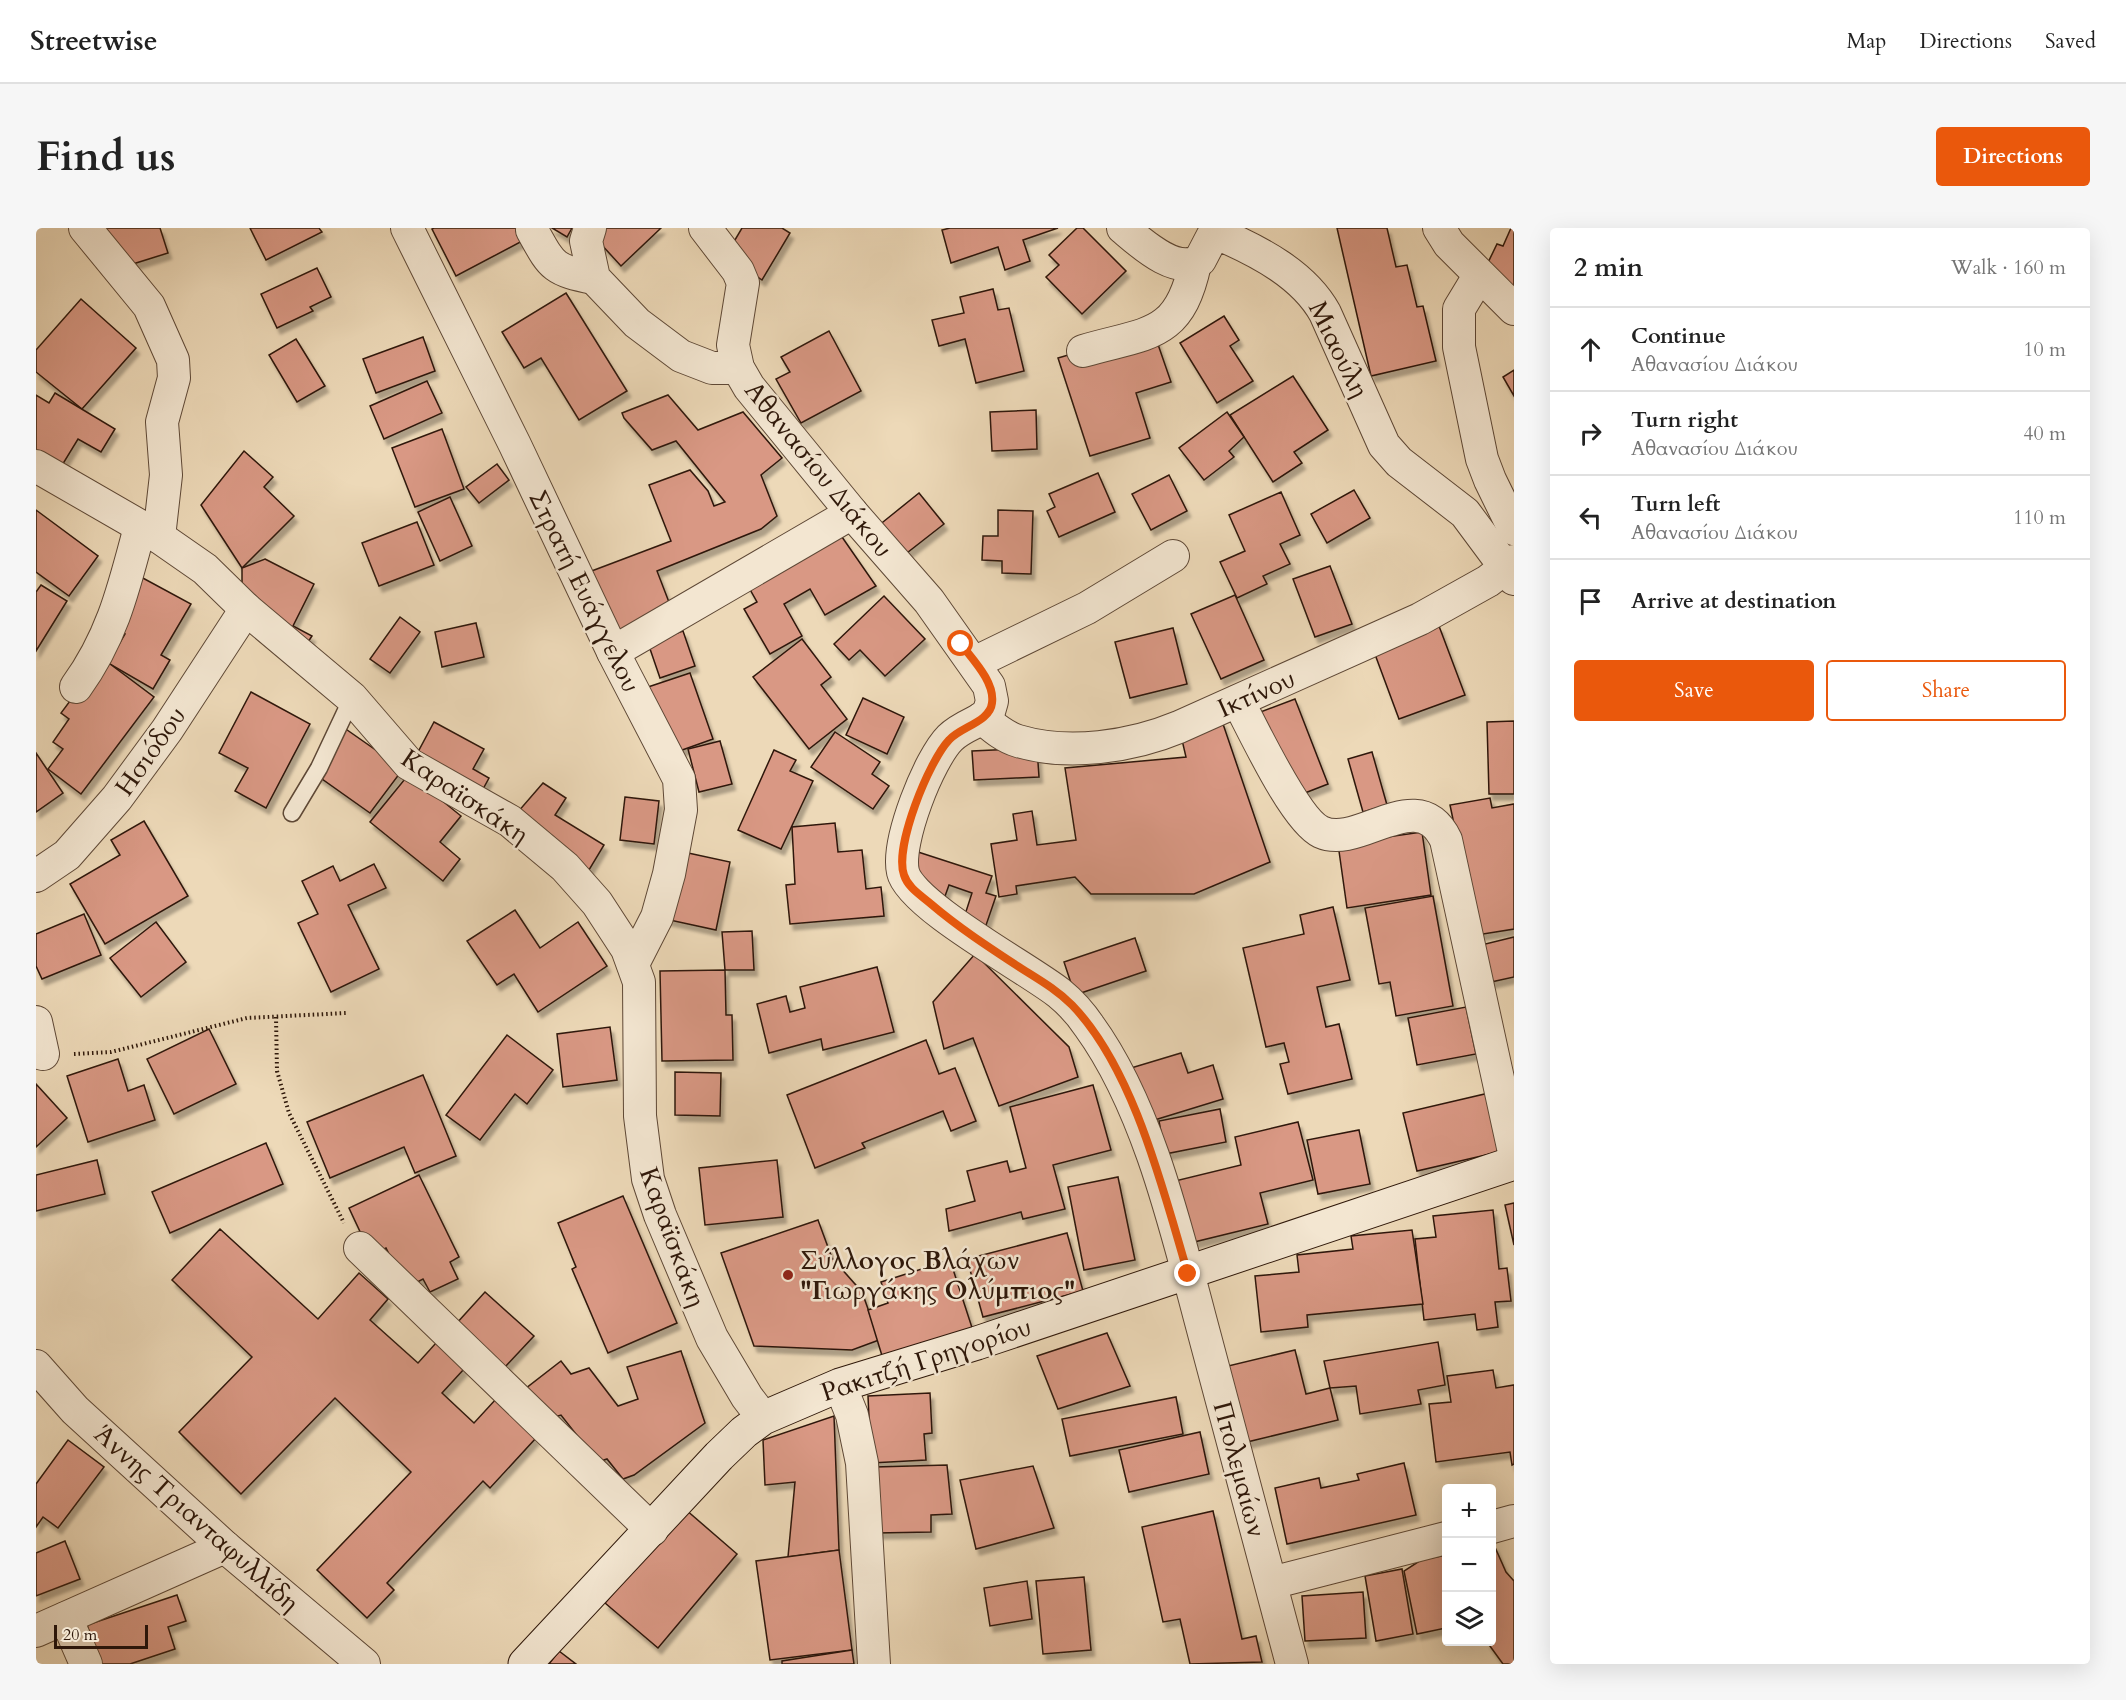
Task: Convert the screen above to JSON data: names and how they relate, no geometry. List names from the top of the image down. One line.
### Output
{"streets":{"street":["Μιαούλη","Αθανασίου Διάκου","Στρατή Ευάγγελου","Ικτίνου","Ησιόδου","Καραϊσκάκη","Ρακιτζή Γρηγορίου","Πτολεμαίων","Άννης Τριανταφυλλίδη"]},"crossings":[["Μιαούλη","Ικτίνου"],["Αθανασίου Διάκου","Ικτίνου"],["Στρατή Ευάγγελου","Καραϊσκάκη"],["Ησιόδου","Καραϊσκάκη"],["Καραϊσκάκη","Ρακιτζή Γρηγορίου"],["Ρακιτζή Γρηγορίου","Πτολεμαίων"]],"places":["Σύλλογος Βλάχων \"Γιωργάκης Ολύμπιος\""],"scale_bar":"20 m","page":{"header":"Streetwise","nav":["Map","Directions","Saved"],"buttons":["Directions",["Save","Share"]],"title":"Find us","heading":["2 min","Walk · 160 m"],"list":[["Continue","Αθανασίου Διάκου","10 m"],["Turn right","Αθανασίου Διάκου","40 m"],["Turn left","Αθανασίου Διάκου","110 m"],"Arrive at destination"],"map_buttons":["+","−"],"scale":"20 m"}}
